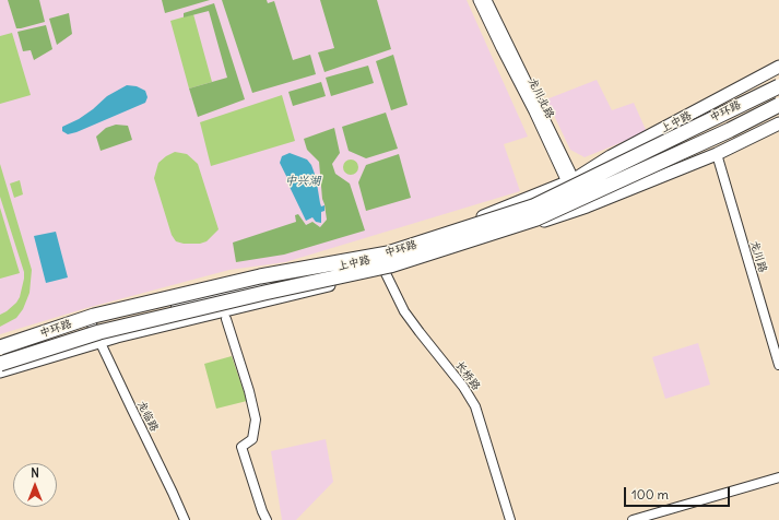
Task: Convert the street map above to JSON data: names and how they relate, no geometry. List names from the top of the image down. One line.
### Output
{"streets":{"highway":["中环路"],"main road":["上中路"],"street":["龙川北路","龙川路","长桥路","龙临路"]},"crossings":[["龙川北路","上中路"],["上中路","龙川路"],["上中路","长桥路"],["上中路","龙临路"]],"water":["中兴湖"],"scale_bar":"100 m","north":"top"}
